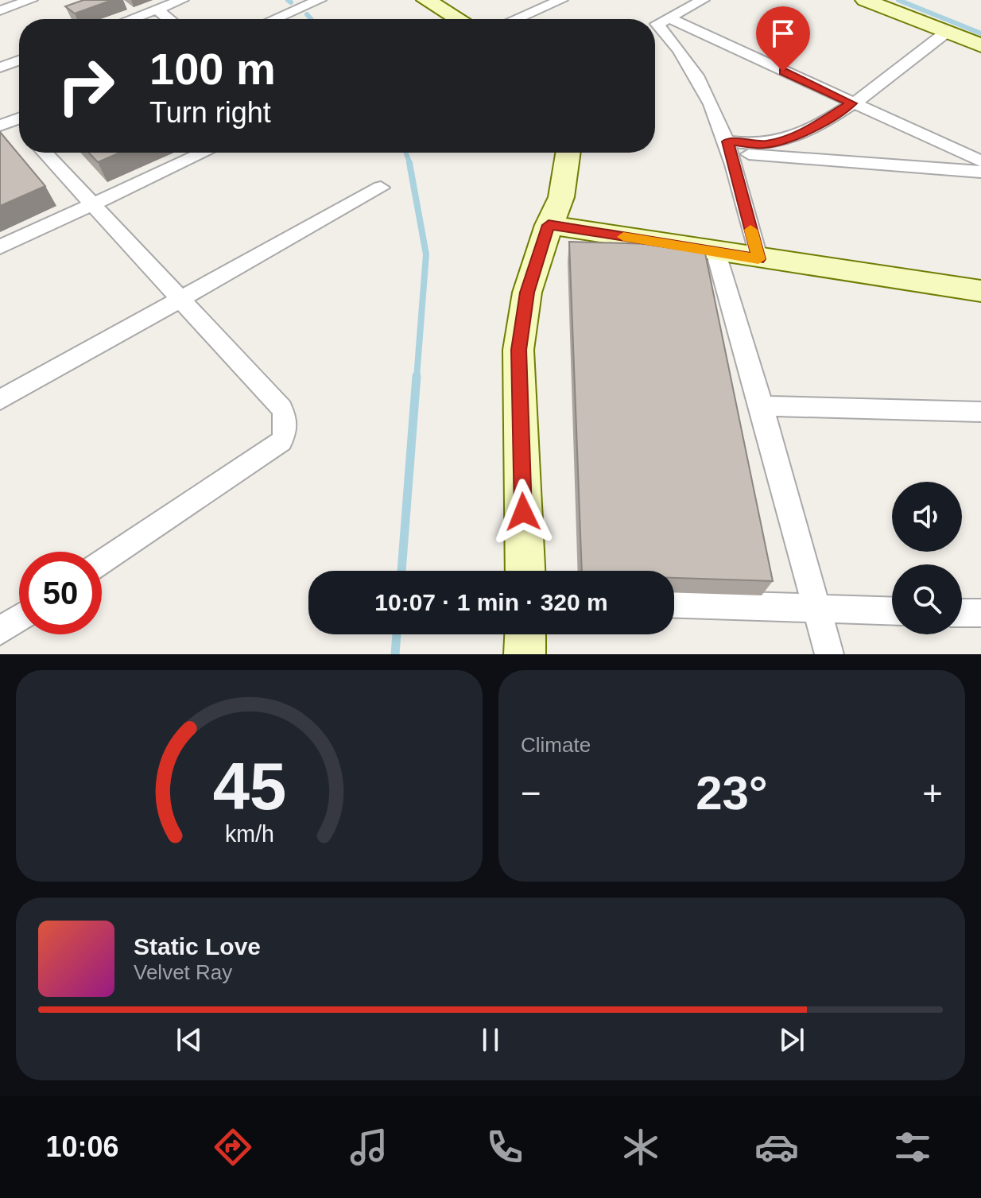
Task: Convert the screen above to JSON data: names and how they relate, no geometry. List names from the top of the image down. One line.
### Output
{"page":{"turn":["100 m","Turn right"],"limit":"50","trip":"10:07 · 1 min · 320 m","tile":"Climate","heat":["−","23°","+"],"song":["Static Love","Velvet Ray"],"tabs":"10:06","gauge":["45","km/h"]}}
